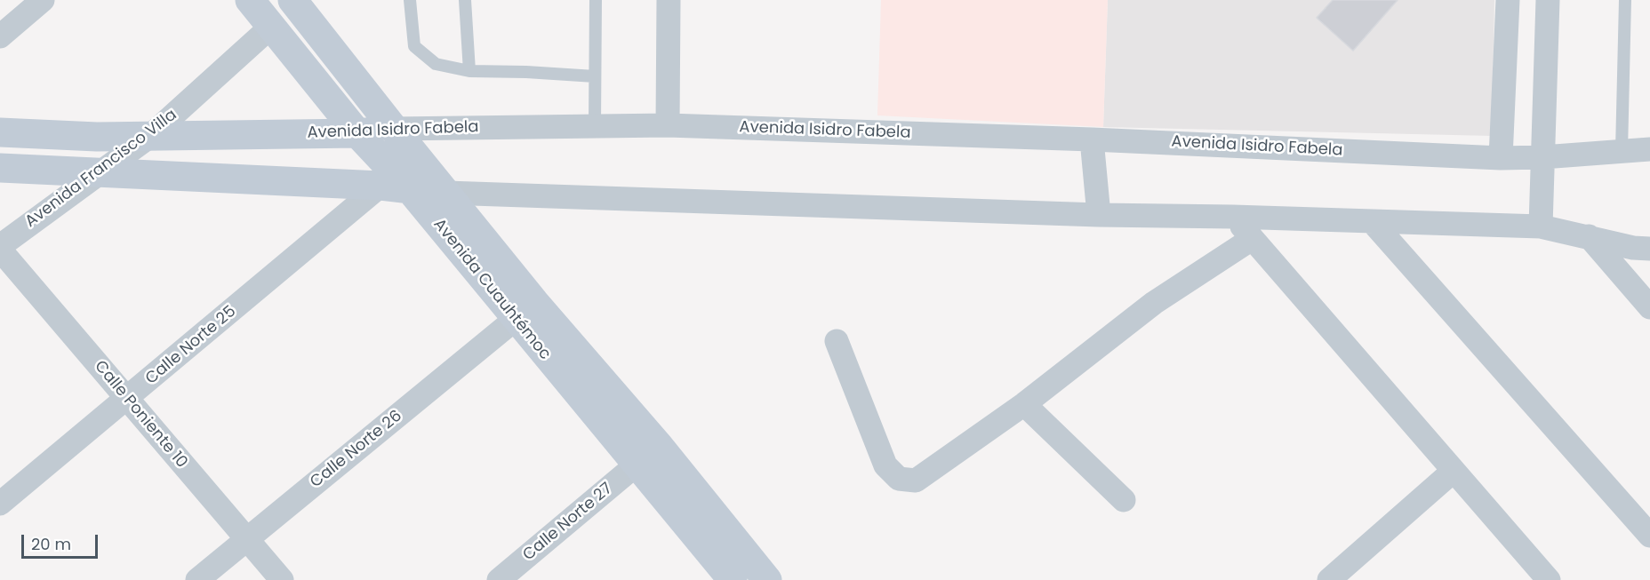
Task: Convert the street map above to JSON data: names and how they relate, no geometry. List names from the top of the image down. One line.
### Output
{"streets":{"main road":["Avenida Isidro Fabela","Avenida Cuauhtémoc"],"street":["Avenida Francisco Villa","Calle Norte 25","Calle Poniente 10","Calle Norte 26","Calle Norte 27"]},"crossings":[["Avenida Isidro Fabela","Avenida Francisco Villa"],["Avenida Isidro Fabela","Avenida Cuauhtémoc"],["Avenida Francisco Villa","Avenida Cuauhtémoc"],["Avenida Francisco Villa","Calle Poniente 10"],["Avenida Cuauhtémoc","Calle Norte 26"],["Avenida Cuauhtémoc","Calle Norte 27"],["Calle Norte 25","Calle Poniente 10"],["Calle Poniente 10","Calle Norte 26"]],"scale_bar":"20 m"}
